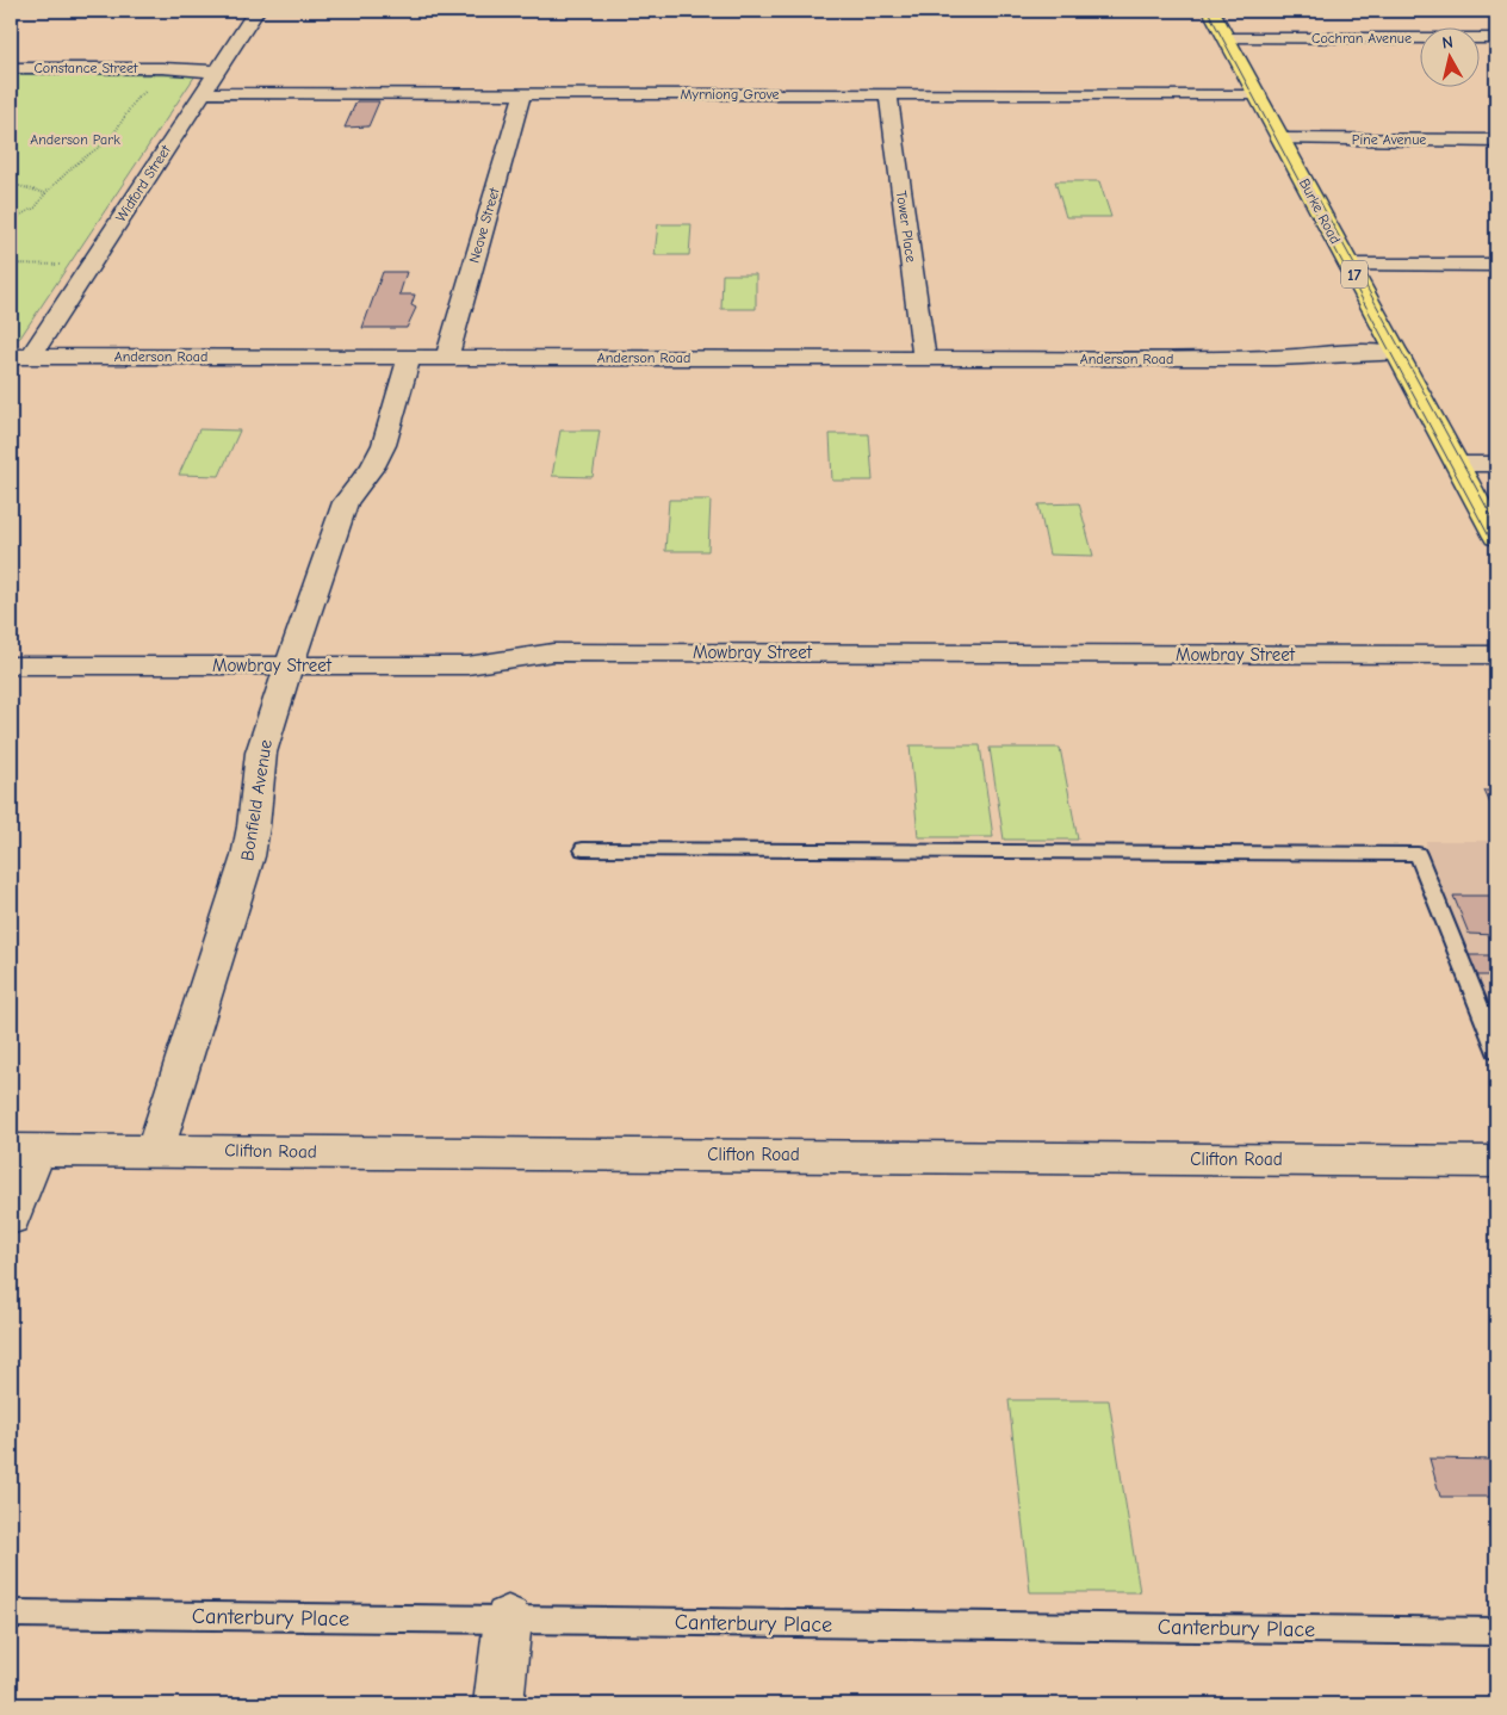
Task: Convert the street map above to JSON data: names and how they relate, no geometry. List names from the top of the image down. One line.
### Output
{"streets":{"main road":["Burke Road","17"],"street":["Cochran Avenue","Constance Street","Myrniong Grove","Pine Avenue","Widford Street","Neave Street","Tower Place","Anderson Road","Mowbray Street","Bonfield Avenue","Clifton Road"],"lane":["Canterbury Place"]},"crossings":[["Cochran Avenue","Burke Road"],["Constance Street","Widford Street"],["Myrniong Grove","Widford Street"],["Myrniong Grove","Burke Road"],["Myrniong Grove","Neave Street"],["Myrniong Grove","Tower Place"],["Pine Avenue","Burke Road"],["Widford Street","Anderson Road"],["Burke Road","Anderson Road"],["Neave Street","Anderson Road"],["Tower Place","Anderson Road"],["Anderson Road","Bonfield Avenue"],["Mowbray Street","Bonfield Avenue"],["Bonfield Avenue","Clifton Road"]],"parks":["Anderson Park"],"north":"top"}
